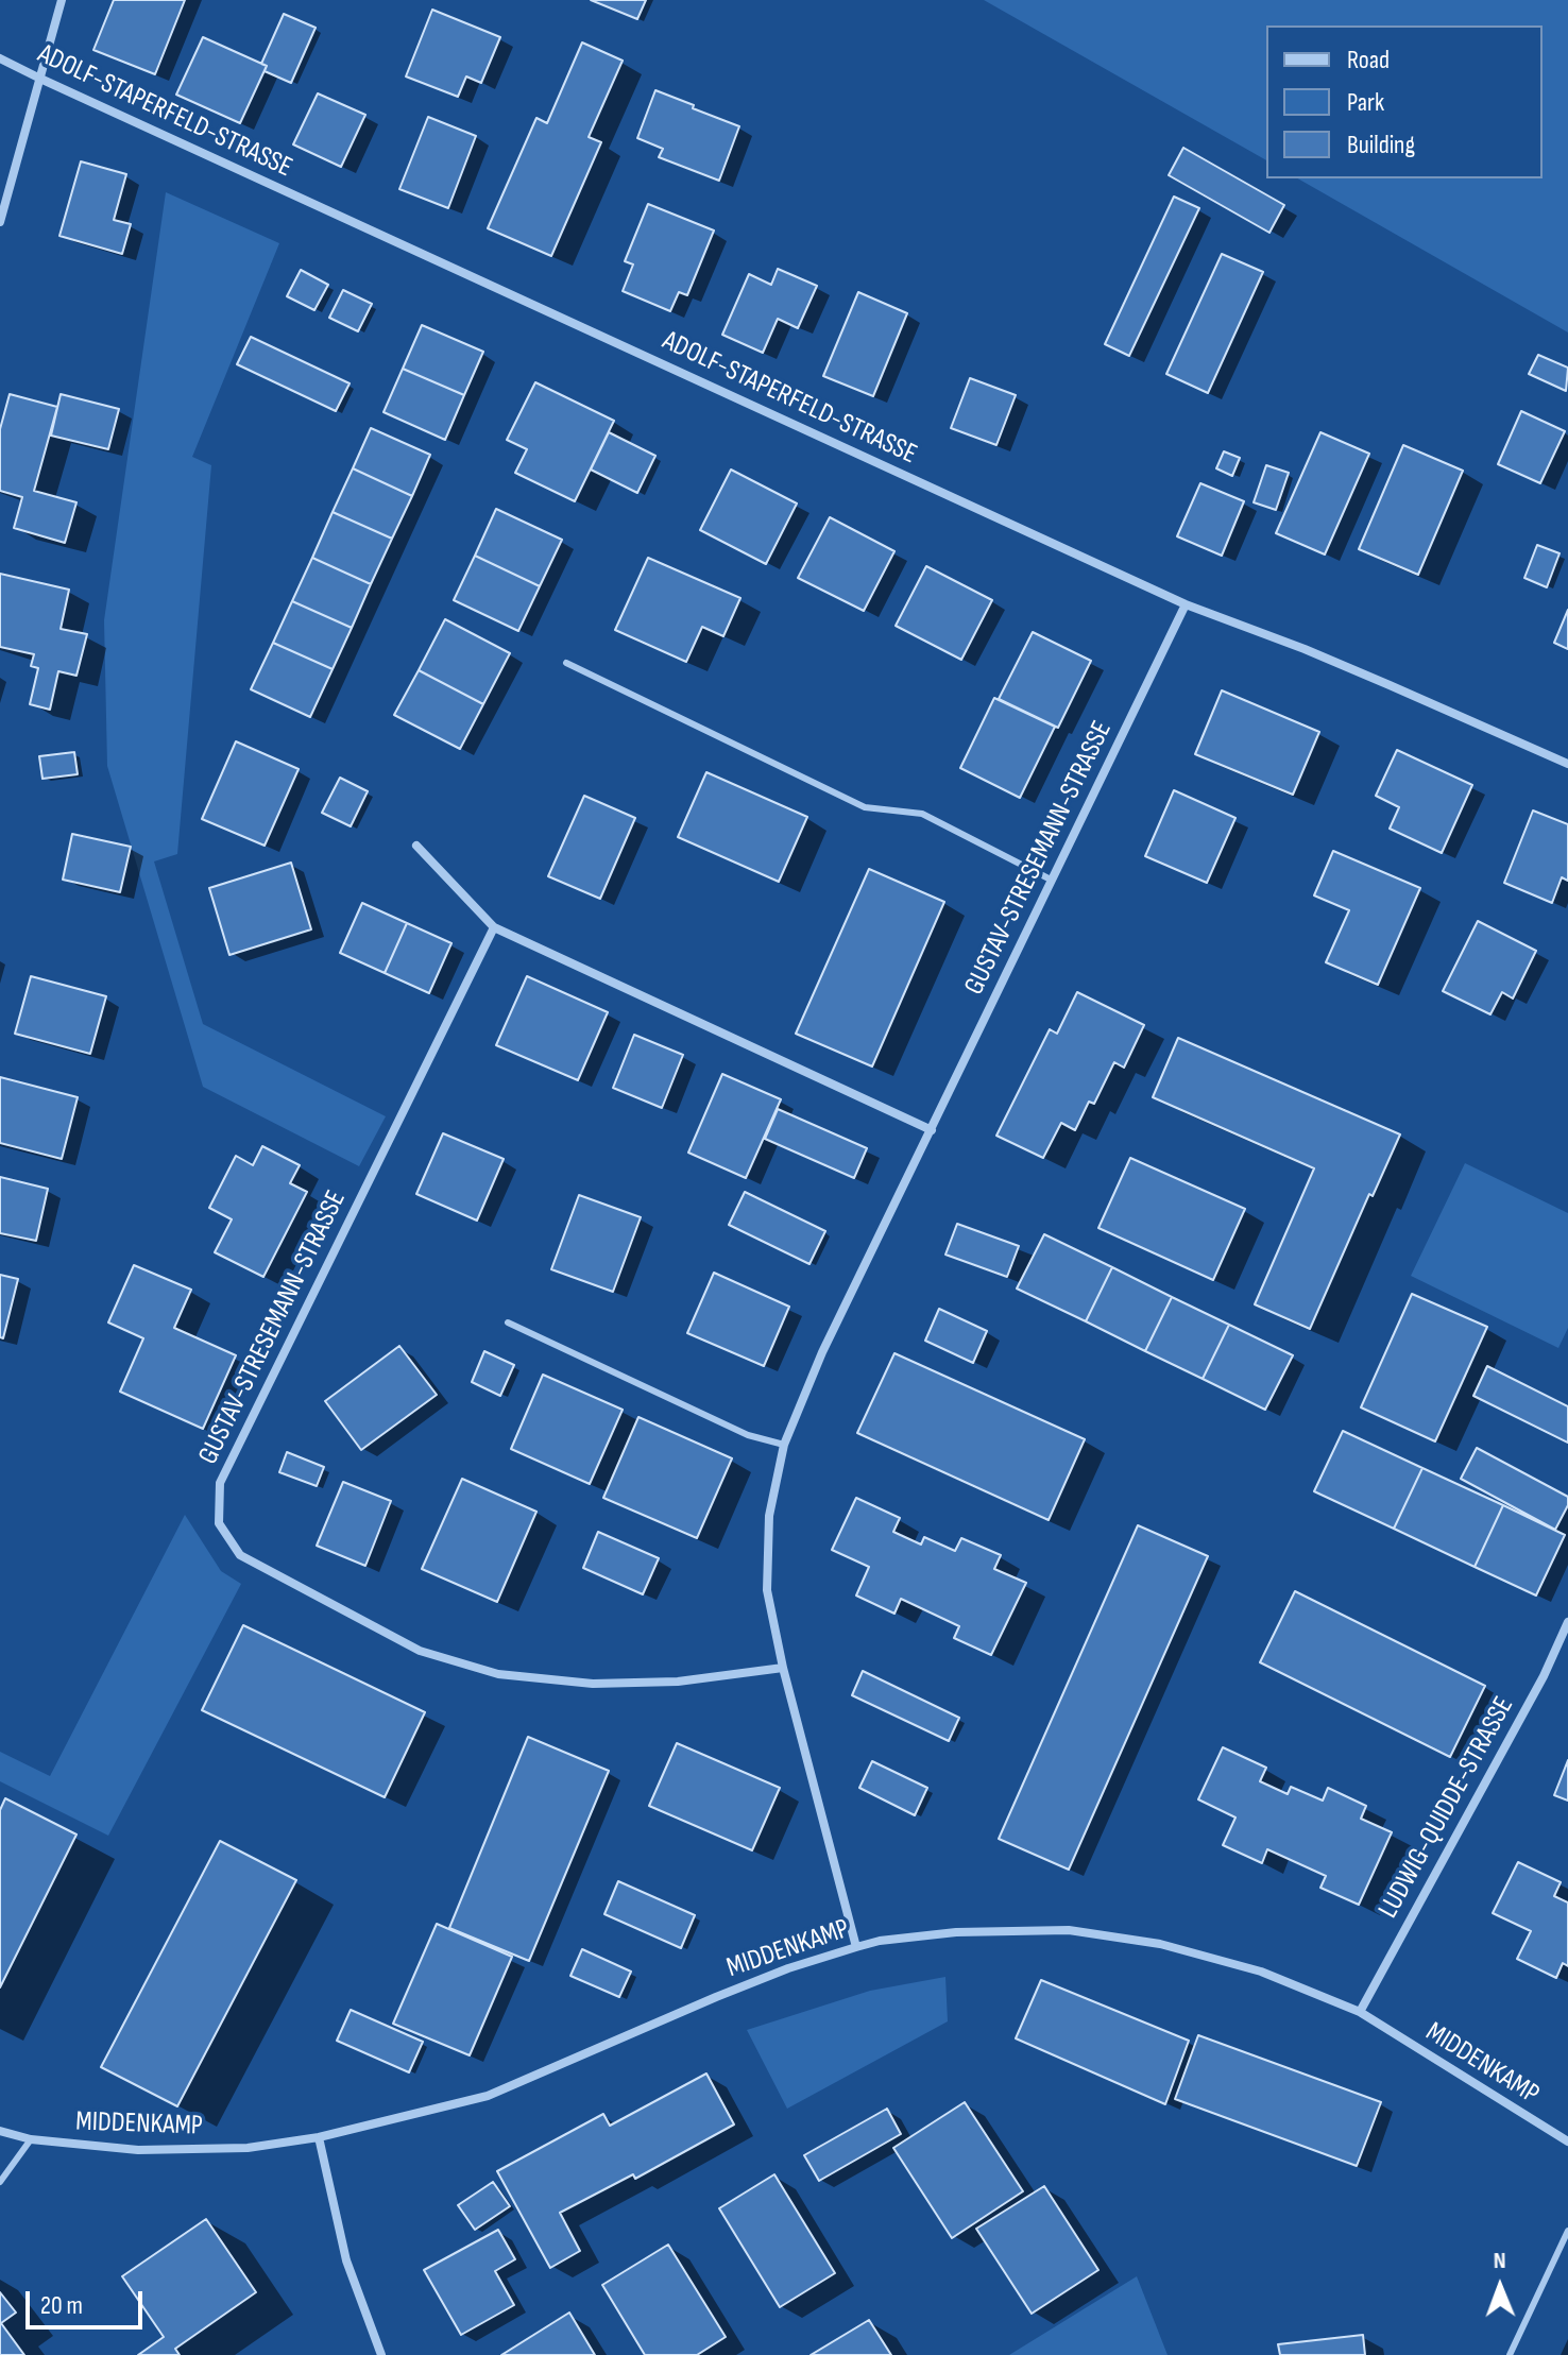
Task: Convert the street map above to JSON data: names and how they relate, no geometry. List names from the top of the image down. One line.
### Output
{"streets":{"street":["ADOLF-STAPERFELD-STRASSE","GUSTAV-STRESEMANN-STRASSE","LUDWIG-QUIDDE-STRASSE","MIDDENKAMP"]},"crossings":[["ADOLF-STAPERFELD-STRASSE","GUSTAV-STRESEMANN-STRASSE"],["GUSTAV-STRESEMANN-STRASSE","MIDDENKAMP"],["LUDWIG-QUIDDE-STRASSE","MIDDENKAMP"]],"legend":["Road","Park","Building"],"scale_bar":"20 m","north":"top"}
